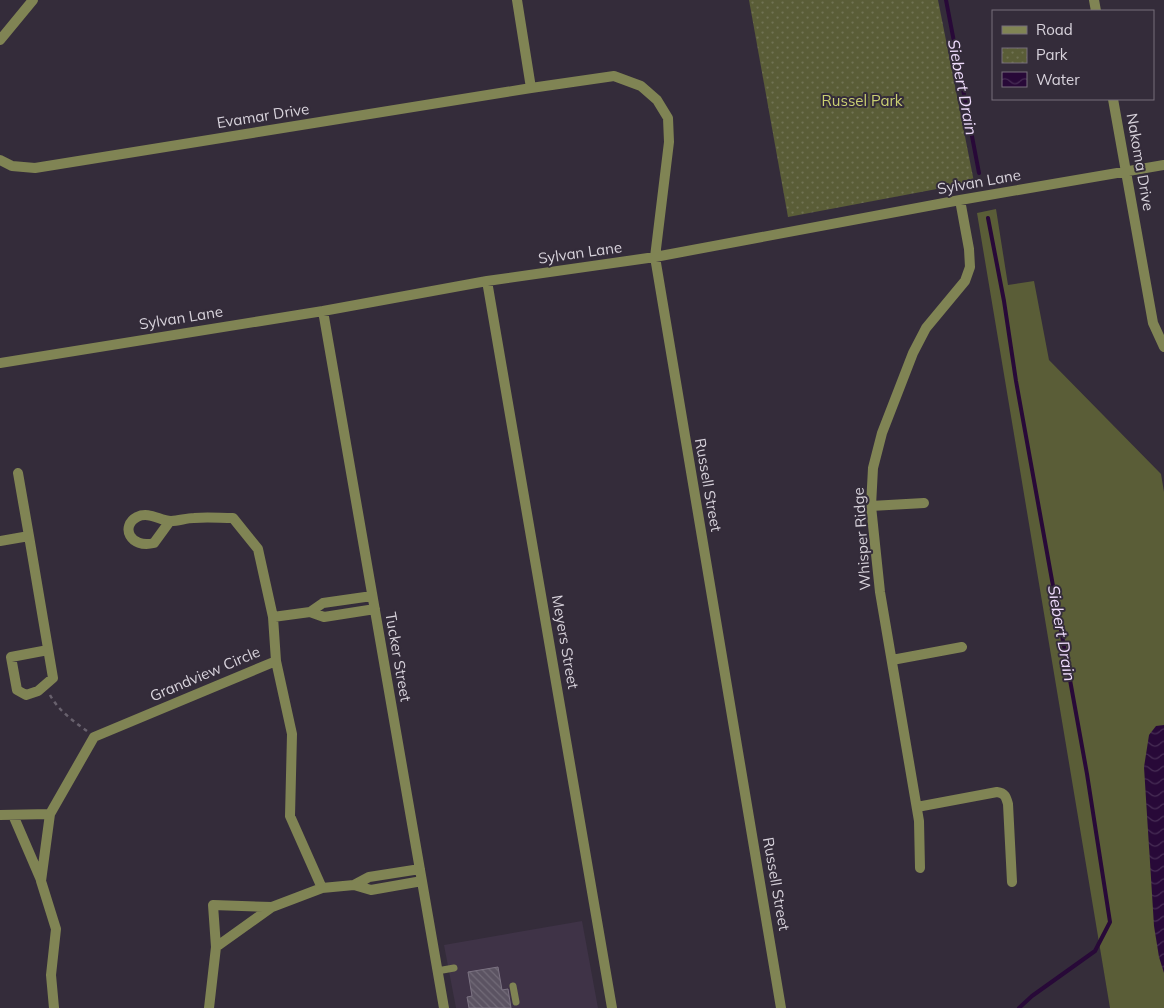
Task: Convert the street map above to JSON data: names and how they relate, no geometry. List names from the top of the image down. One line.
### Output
{"streets":{"street":["Evamar Drive","Nakoma Drive","Sylvan Lane","Russell Street","Whisper Ridge","Meyers Street","Tucker Street","Grandview Circle"]},"crossings":[["Evamar Drive","Russell Street"],["Nakoma Drive","Sylvan Lane"],["Sylvan Lane","Russell Street"],["Sylvan Lane","Whisper Ridge"],["Sylvan Lane","Meyers Street"],["Sylvan Lane","Tucker Street"]],"water":["Siebert Drain"],"parks":["Russel Park"],"legend":["Road","Park","Water"]}
